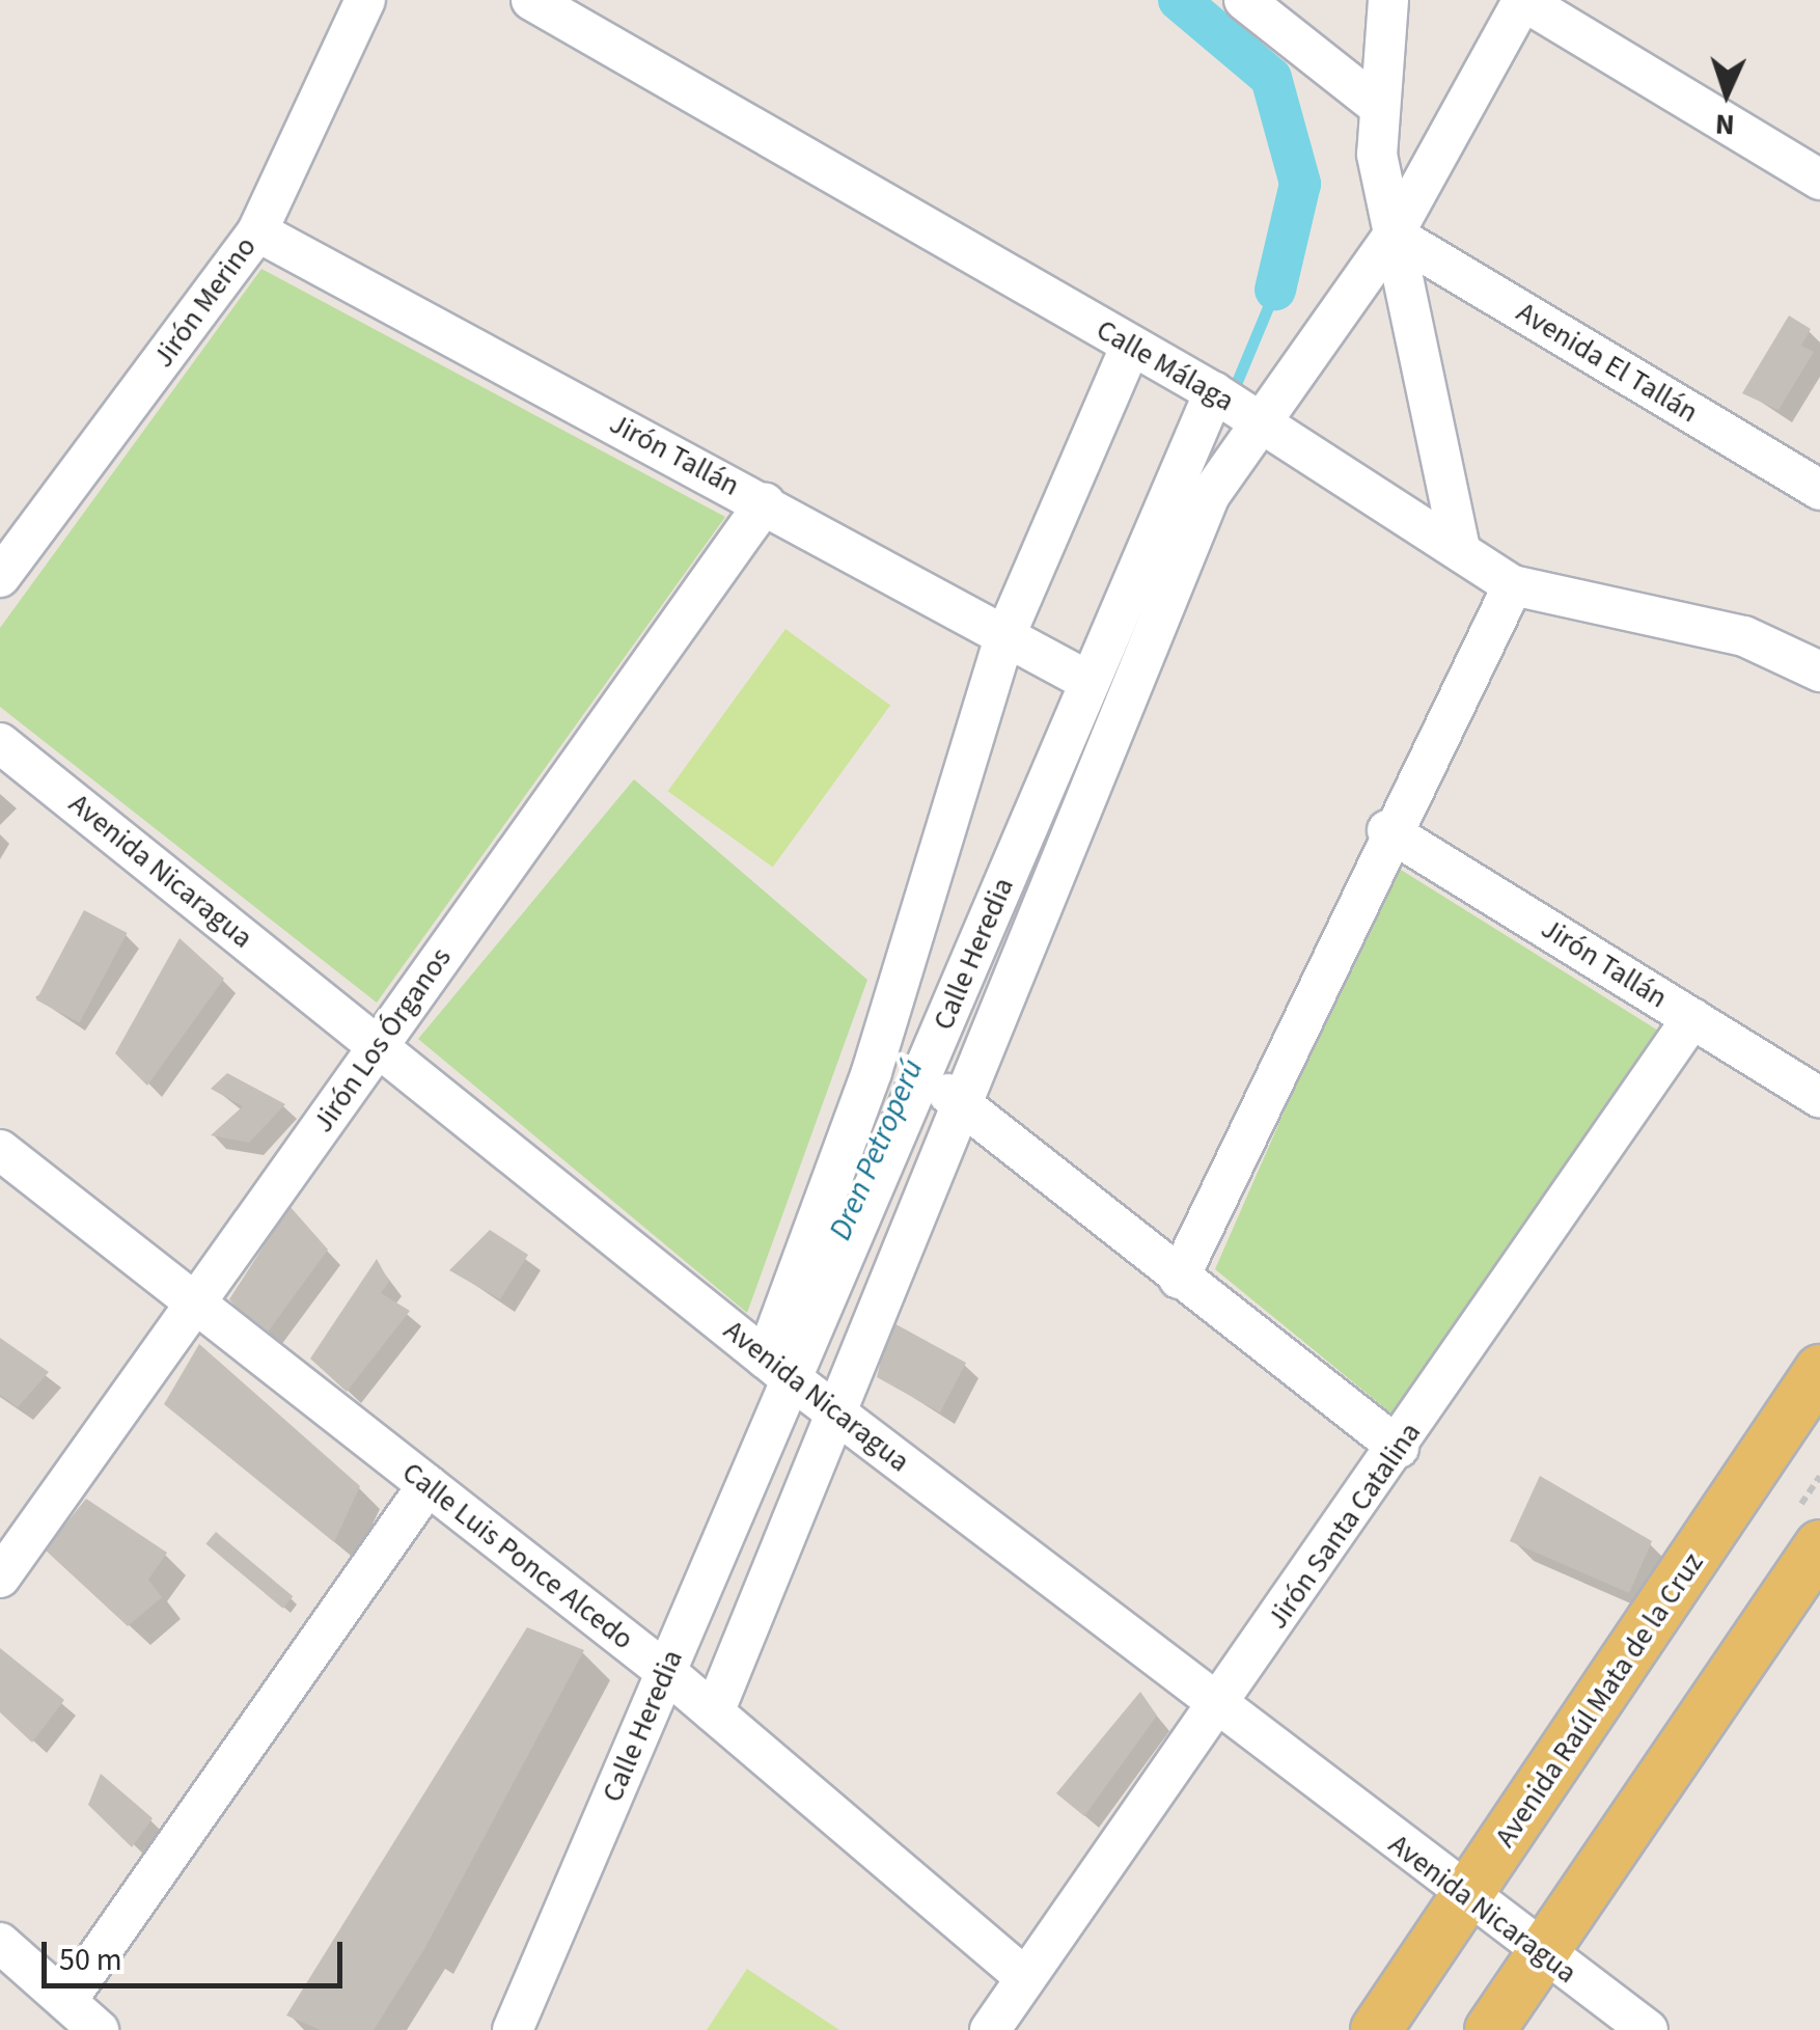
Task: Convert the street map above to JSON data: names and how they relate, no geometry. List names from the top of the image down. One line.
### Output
{"streets":{"main road":["Avenida Raúl Mata de la Cruz"],"street":["Jirón Merino","Avenida El Tallán","Calle Málaga","Jirón Tallán","Avenida Nicaragua","Calle Heredia","Jirón Los Órganos","Jirón Santa Catalina","Calle Luis Ponce Alcedo"]},"crossings":[["Jirón Merino","Jirón Tallán"],["Calle Málaga","Calle Heredia"],["Jirón Tallán","Calle Heredia"],["Jirón Tallán","Jirón Los Órganos"],["Jirón Tallán","Jirón Santa Catalina"],["Avenida Nicaragua","Calle Heredia"],["Avenida Nicaragua","Jirón Los Órganos"],["Avenida Nicaragua","Jirón Santa Catalina"],["Avenida Nicaragua","Avenida Raúl Mata de la Cruz"],["Calle Heredia","Calle Luis Ponce Alcedo"],["Jirón Los Órganos","Calle Luis Ponce Alcedo"],["Jirón Santa Catalina","Calle Luis Ponce Alcedo"]],"water":["Dren Petroperú"],"scale_bar":"50 m","north":"bottom"}
